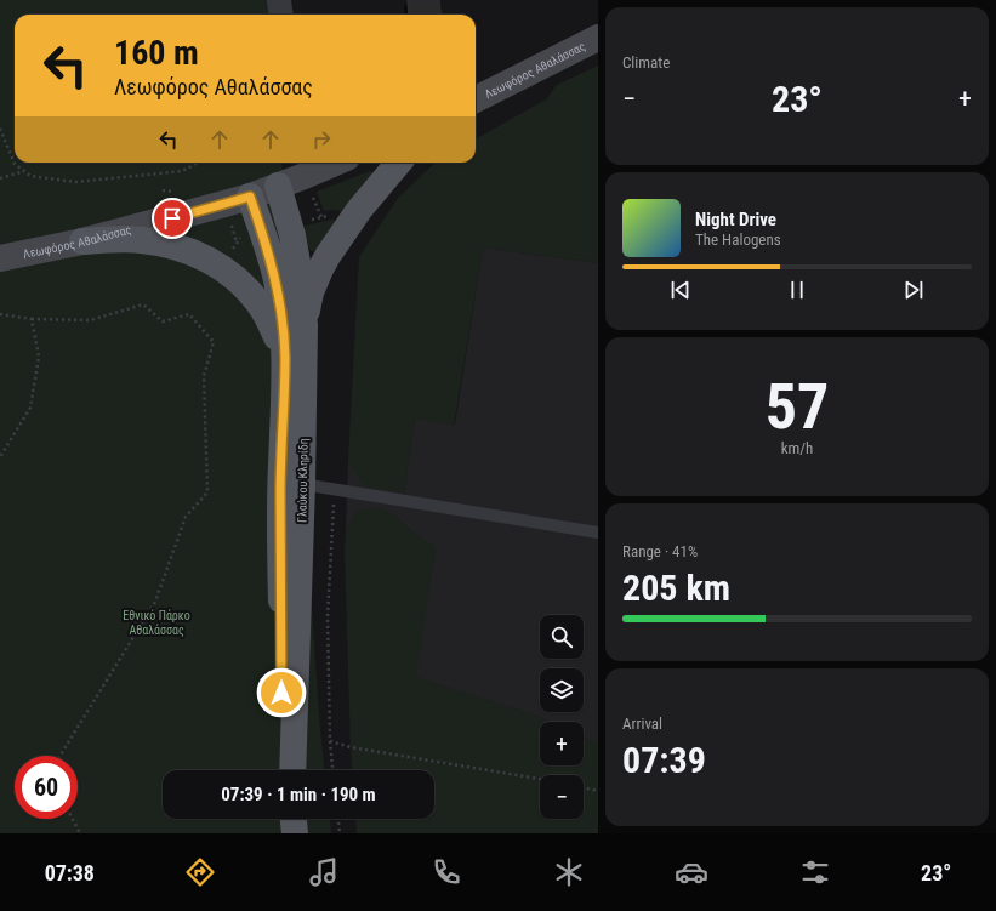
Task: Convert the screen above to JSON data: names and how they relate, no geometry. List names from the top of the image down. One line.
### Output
{"streets":{"main road":["Λεωφόρος Αθαλάσσας","Γλαύκου Κληρίδη"]},"crossings":[["Λεωφόρος Αθαλάσσας","Γλαύκου Κληρίδη"]],"parks":["Εθνικό Πάρκο Αθαλάσσας"],"page":{"tile":["Climate",["57","km/h"],["Range · 41%","205 km"],["Arrival","07:39"]],"turn":["160 m","Λεωφόρος Αθαλάσσας"],"heat":["−","23°","+"],"song":["Night Drive","The Halogens"],"map_buttons":["+","−"],"limit":"60","trip":"07:39 · 1 min · 190 m","tabs":["07:38","23°"]}}
